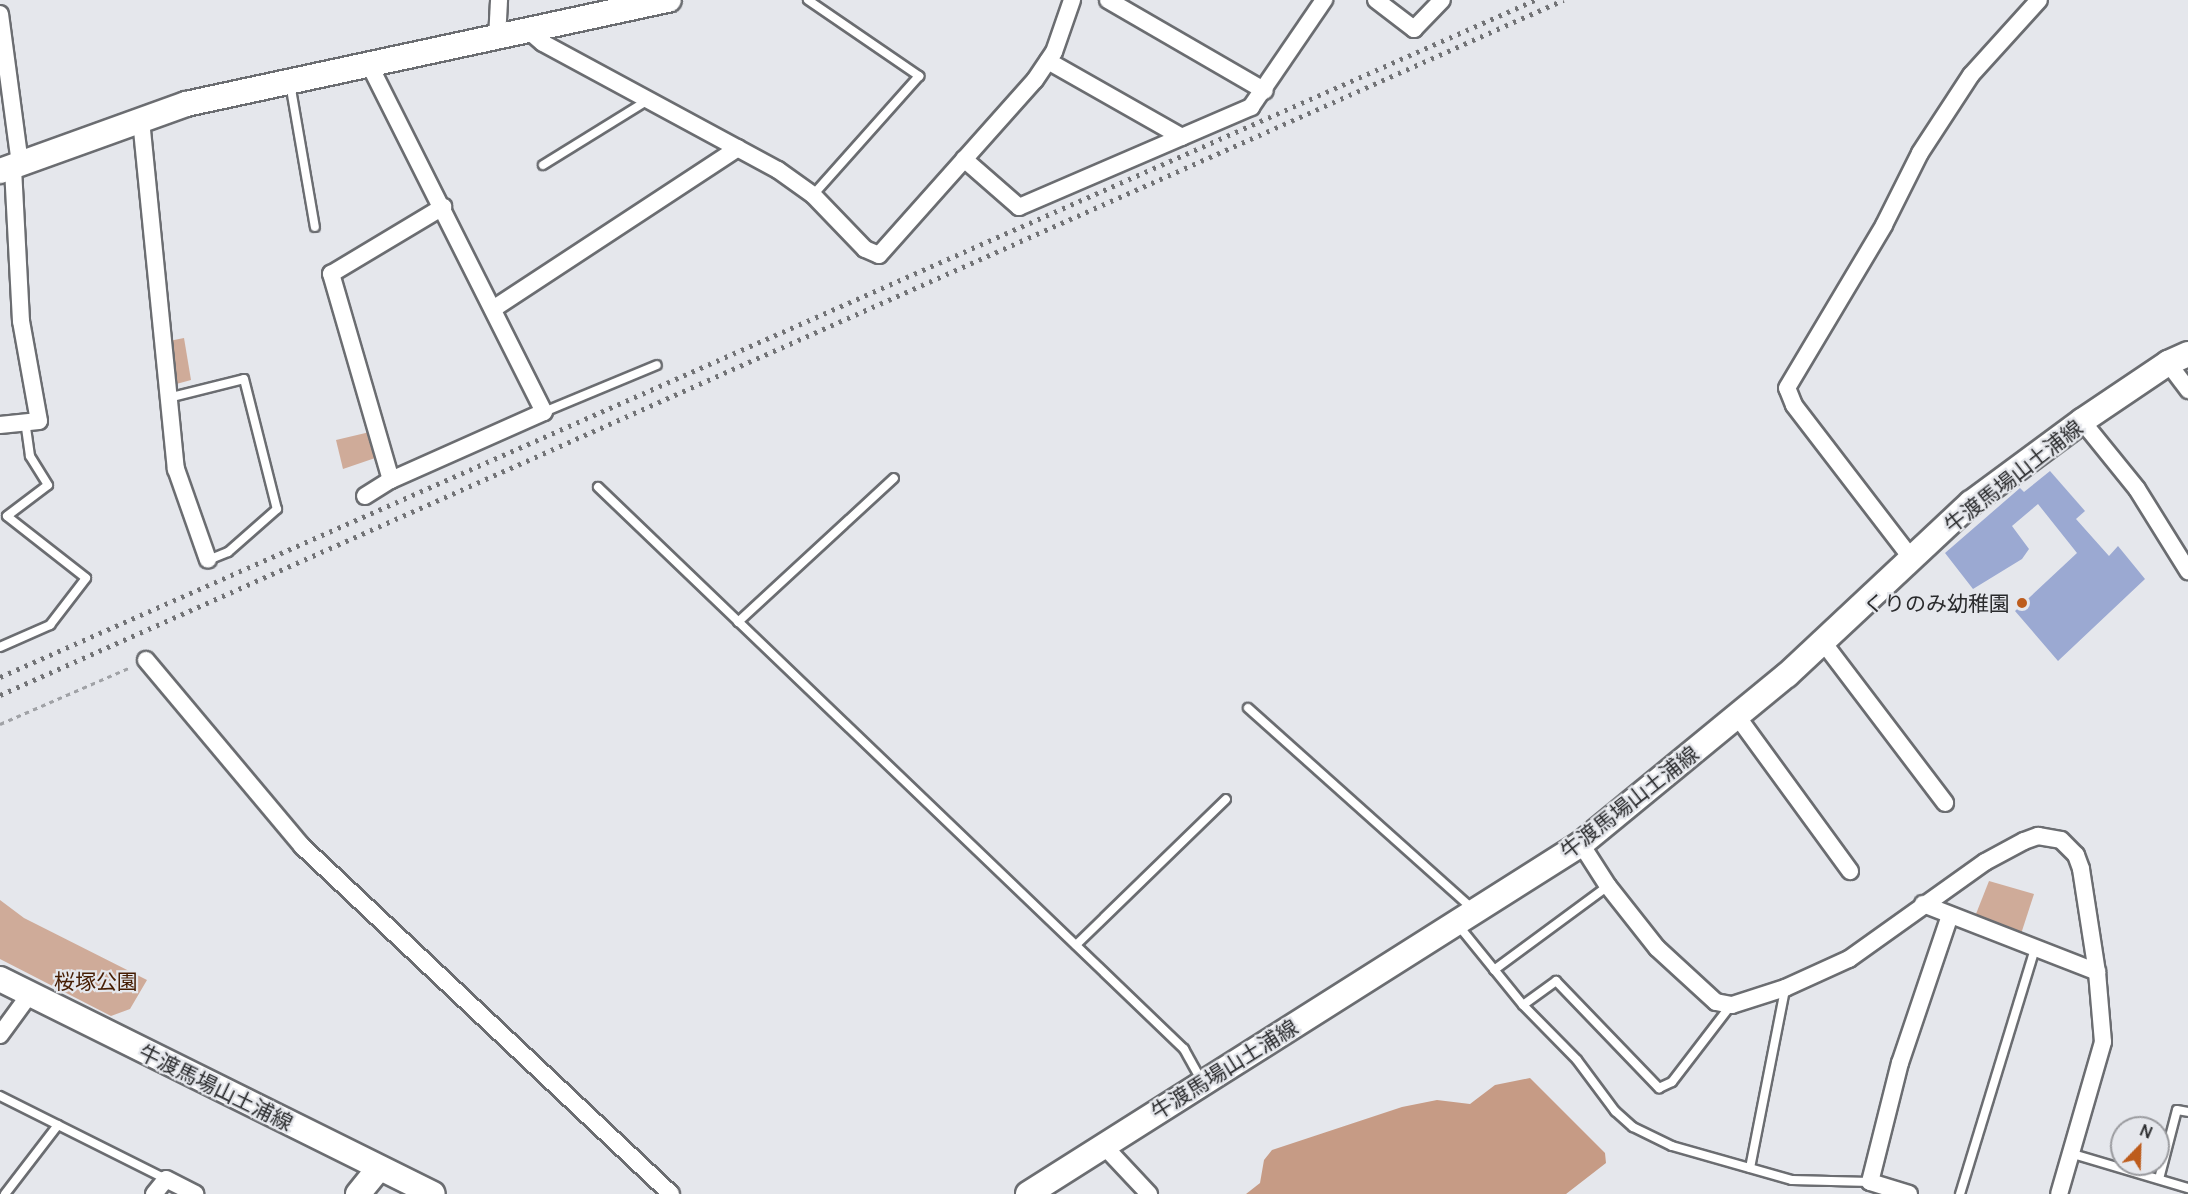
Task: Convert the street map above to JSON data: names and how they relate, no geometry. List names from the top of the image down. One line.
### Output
{"streets":{"main road":["牛渡馬場山土浦線"]},"parks":["桜塚公園"],"places":["くりのみ幼稚園"],"north":"top right"}
